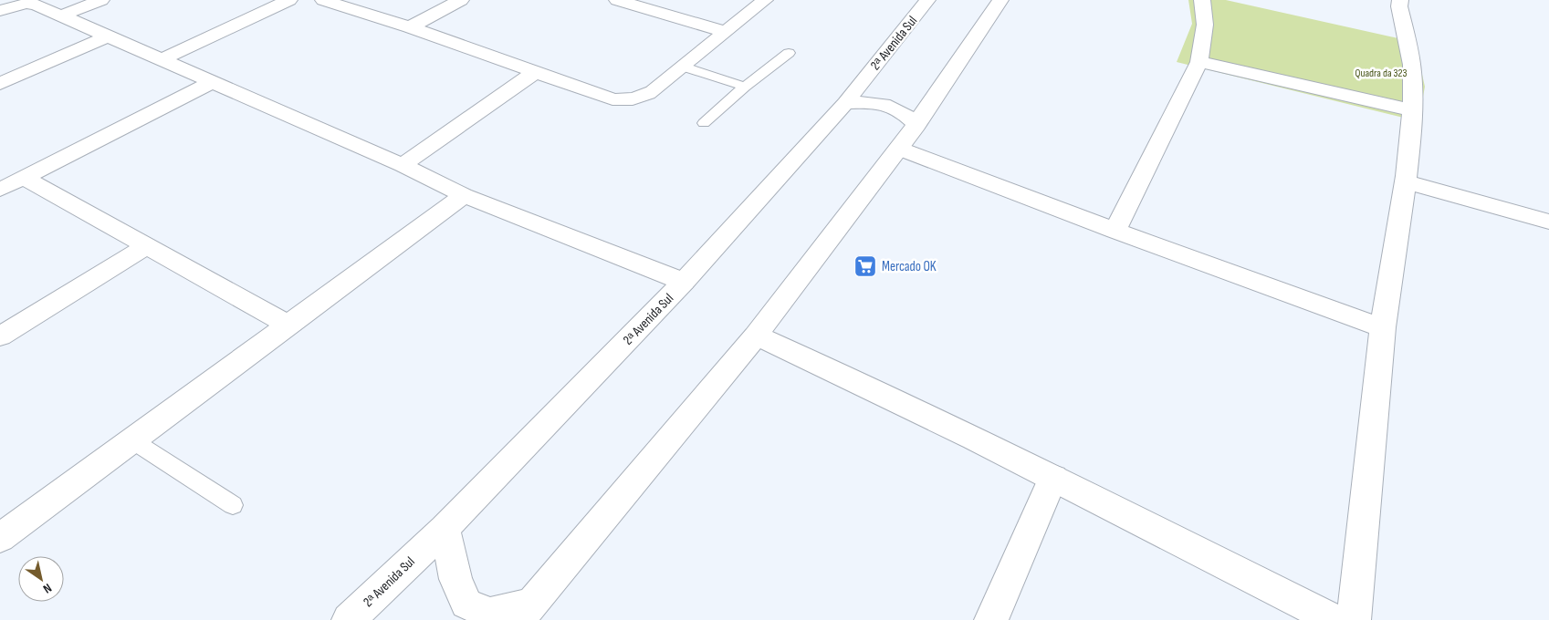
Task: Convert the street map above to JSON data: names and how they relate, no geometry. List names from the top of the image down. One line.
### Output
{"streets":{"street":["2ᵃ Avenida Sul"]},"parks":["Quadra da 323"],"places":{"supermarket":["Mercado OK"]},"north":"bottom right"}
